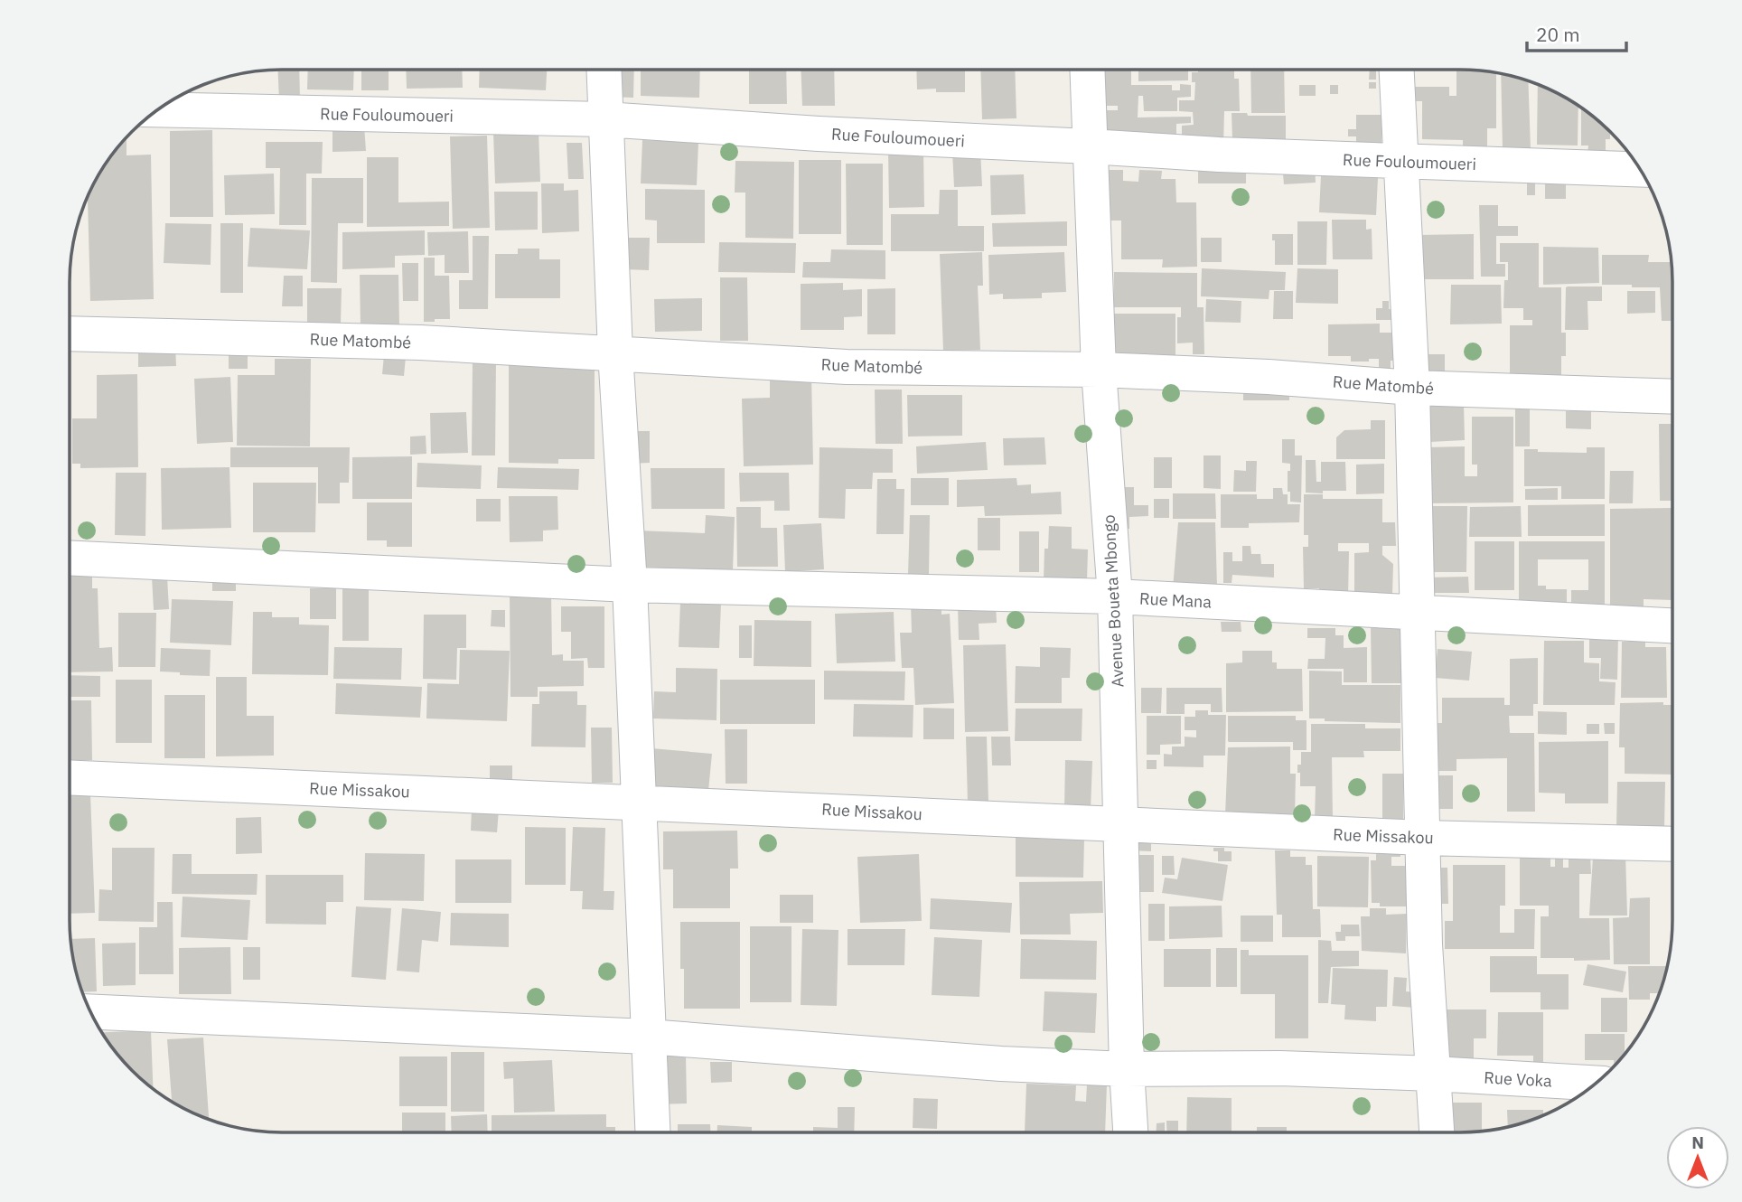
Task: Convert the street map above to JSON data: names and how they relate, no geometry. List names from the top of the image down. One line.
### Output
{"streets":{"street":["Rue Fouloumoueri","Rue Matombé","Rue Mana","Avenue Boueta Mbongo","Rue Missakou","Rue Voka"]},"crossings":[["Rue Fouloumoueri","Avenue Boueta Mbongo"],["Rue Matombé","Avenue Boueta Mbongo"],["Rue Mana","Avenue Boueta Mbongo"],["Avenue Boueta Mbongo","Rue Missakou"],["Avenue Boueta Mbongo","Rue Voka"]],"scale_bar":"20 m","north":"top"}
